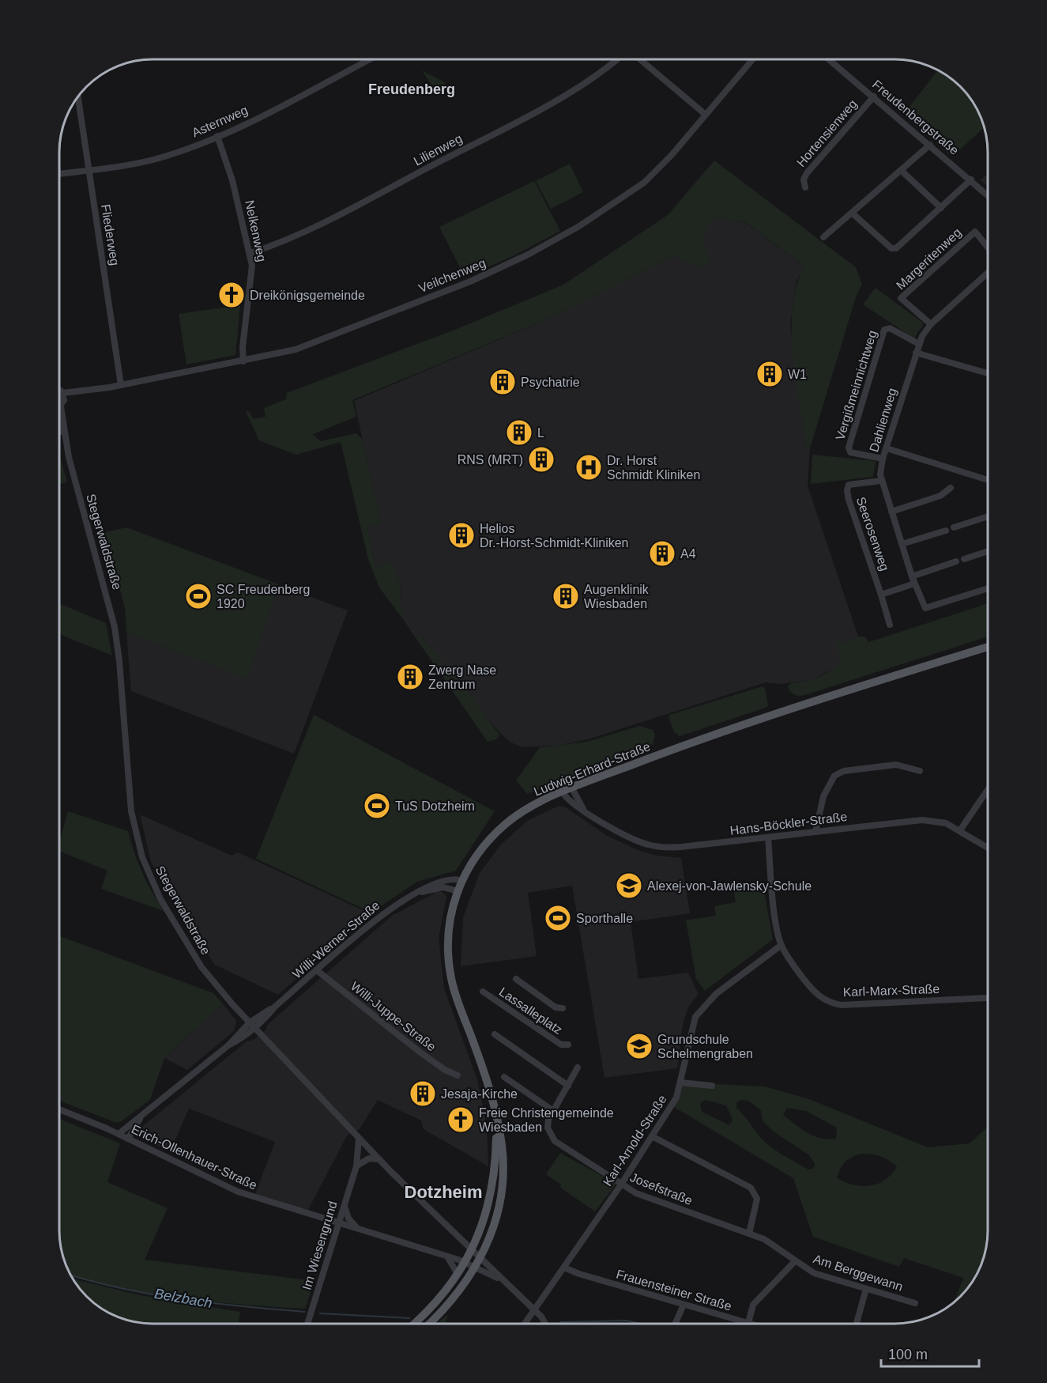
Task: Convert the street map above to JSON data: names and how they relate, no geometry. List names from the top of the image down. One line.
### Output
{"streets":{"main road":["Ludwig-Erhard-Straße"],"street":["Freudenbergstraße","Asternweg","Hortensienweg","Lilienweg","Nelkenweg","Fliederweg","Margeritenweg","Veilchenweg","Vergißmeinnichtweg","Dahlienweg","Seerosenweg","Stegerwaldstraße","Hans-Böckler-Straße","Willi-Werner-Straße","Karl-Marx-Straße","Lassalleplatz","Willi-Juppe-Straße","Karl-Arnold-Straße","Erich-Ollenhauer-Straße","Josefstraße","Im Wiesengrund","Am Berggewann","Frauensteiner Straße"]},"crossings":[["Freudenbergstraße","Hortensienweg"],["Asternweg","Nelkenweg"],["Asternweg","Fliederweg"],["Lilienweg","Nelkenweg"],["Nelkenweg","Veilchenweg"],["Fliederweg","Veilchenweg"],["Margeritenweg","Dahlienweg"],["Veilchenweg","Stegerwaldstraße"],["Vergißmeinnichtweg","Dahlienweg"],["Dahlienweg","Seerosenweg"],["Stegerwaldstraße","Ludwig-Erhard-Straße"],["Stegerwaldstraße","Willi-Werner-Straße"],["Stegerwaldstraße","Karl-Arnold-Straße"],["Stegerwaldstraße","Erich-Ollenhauer-Straße"],["Stegerwaldstraße","Im Wiesengrund"],["Ludwig-Erhard-Straße","Hans-Böckler-Straße"],["Ludwig-Erhard-Straße","Willi-Werner-Straße"],["Ludwig-Erhard-Straße","Erich-Ollenhauer-Straße"],["Hans-Böckler-Straße","Karl-Marx-Straße"],["Willi-Werner-Straße","Willi-Juppe-Straße"],["Willi-Werner-Straße","Erich-Ollenhauer-Straße"],["Karl-Marx-Straße","Karl-Arnold-Straße"],["Karl-Arnold-Straße","Josefstraße"],["Karl-Arnold-Straße","Frauensteiner Straße"],["Erich-Ollenhauer-Straße","Im Wiesengrund"],["Josefstraße","Am Berggewann"]],"districts":["Freudenberg","Dotzheim"],"water":["Belzbach"],"places":{"church":["Dreikönigsgemeinde","Freie Christengemeinde Wiesbaden"],"building":["W1","Psychatrie","L","RNS (MRT)","Helios Dr.-Horst-Schmidt-Kliniken","A4","Augenklinik Wiesbaden","Zwerg Nase Zentrum","Jesaja-Kirche"],"hospital":["Dr. Horst Schmidt Kliniken"],"sports":["SC Freudenberg 1920","TuS Dotzheim","Sporthalle"],"school or university":["Alexej-von-Jawlensky-Schule","Grundschule Schelmengraben"]},"scale_bar":"100 m"}
